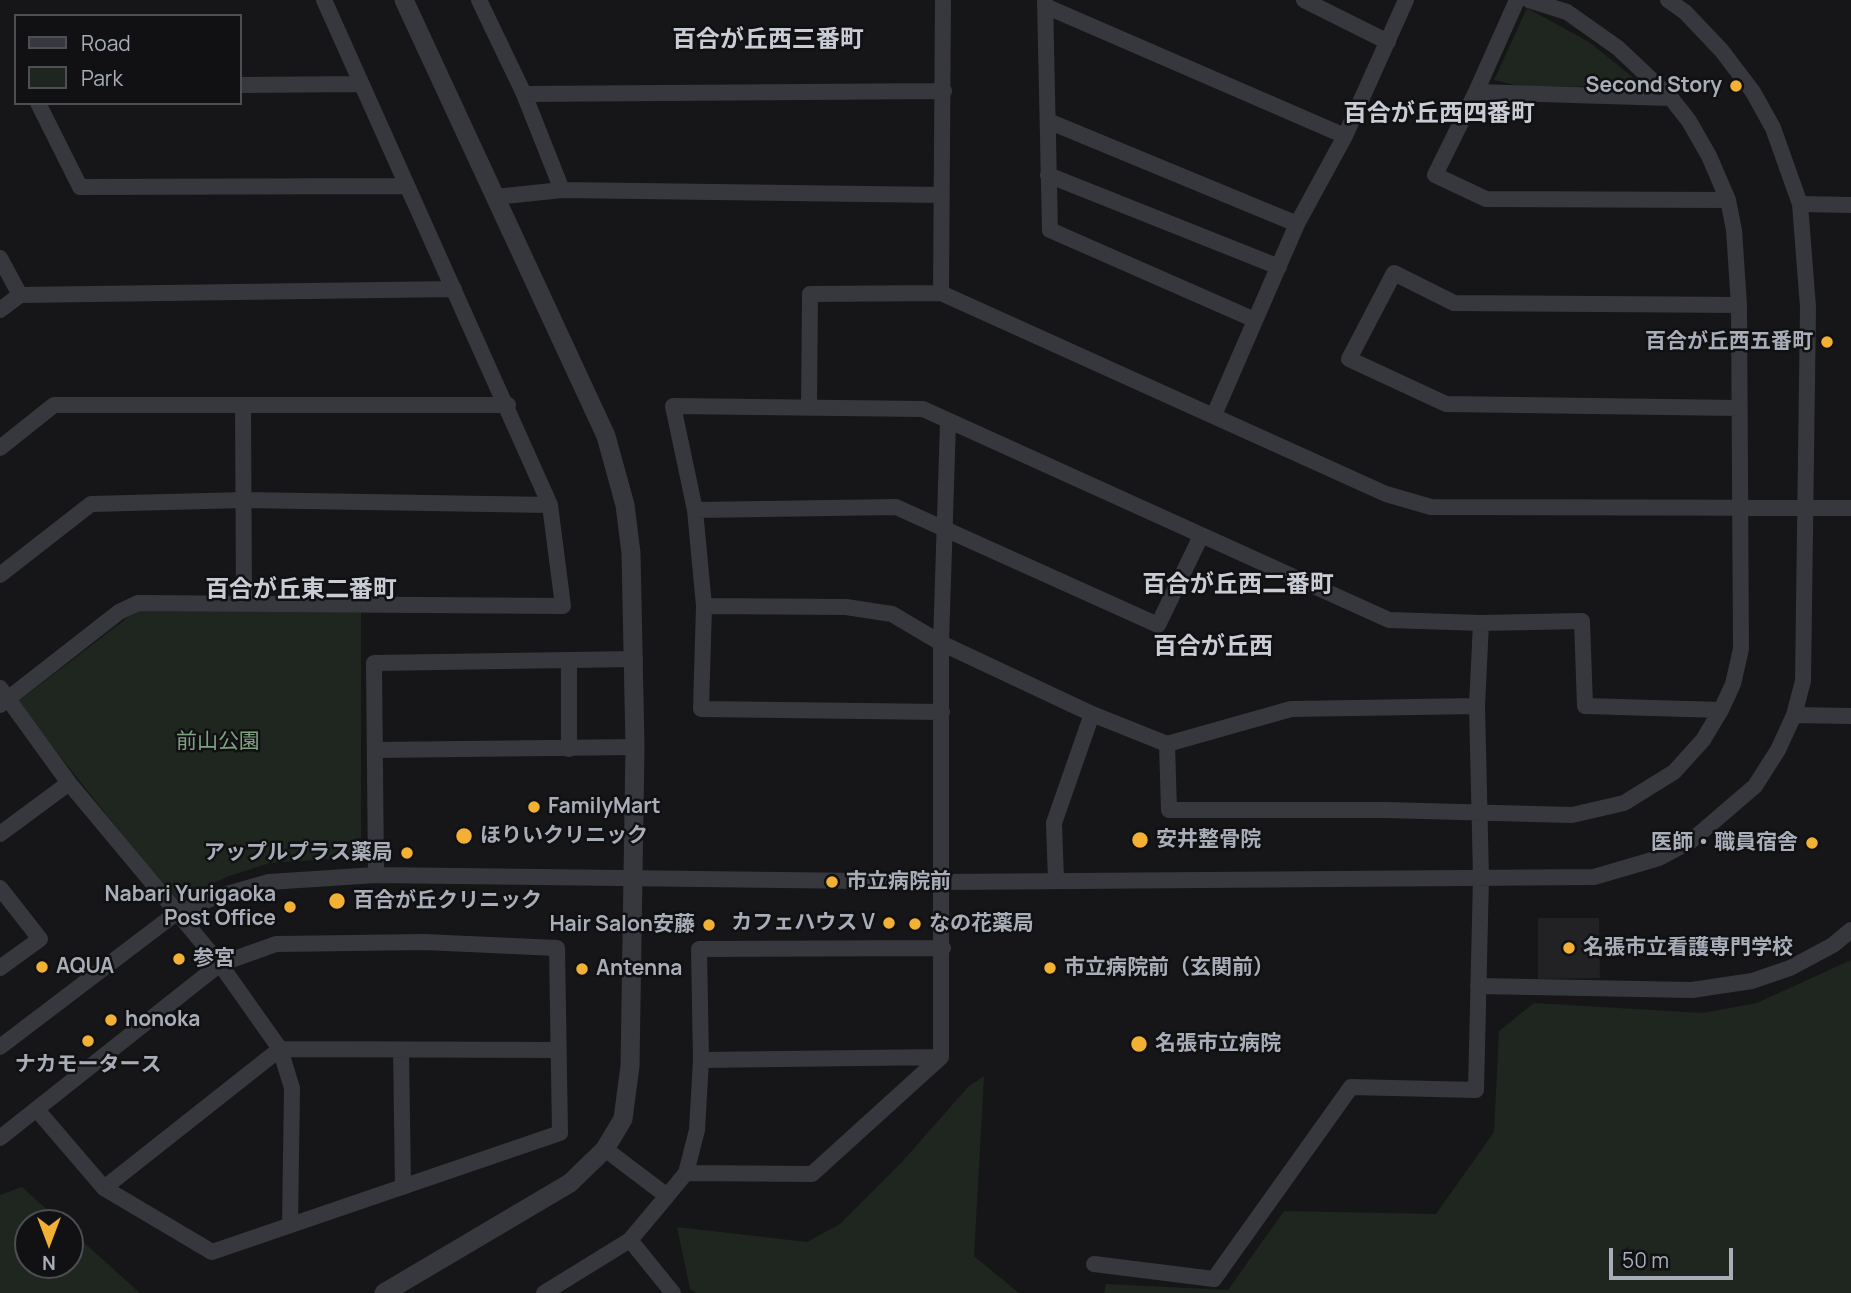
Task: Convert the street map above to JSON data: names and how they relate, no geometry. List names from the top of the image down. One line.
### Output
{"districts":["百合が丘西三番町","百合が丘西四番町","百合が丘西二番町","百合が丘東二番町","百合が丘西"],"parks":["前山公園"],"places":["Second Story","百合が丘西五番町","FamilyMart","ほりいクリニック","安井整骨院","医師・職員宿舎","アップルプラス薬局","市立病院前","百合が丘クリニック","Nabari Yurigaoka Post Office","カフェハウス V","なの花薬局","Hair Salon安藤","名張市立看護専門学校","参宮","AQUA","市立病院前（玄関前）","Antenna","honoka","ナカモータース","名張市立病院"],"legend":["Road","Park"],"scale_bar":"50 m","north":"bottom"}
